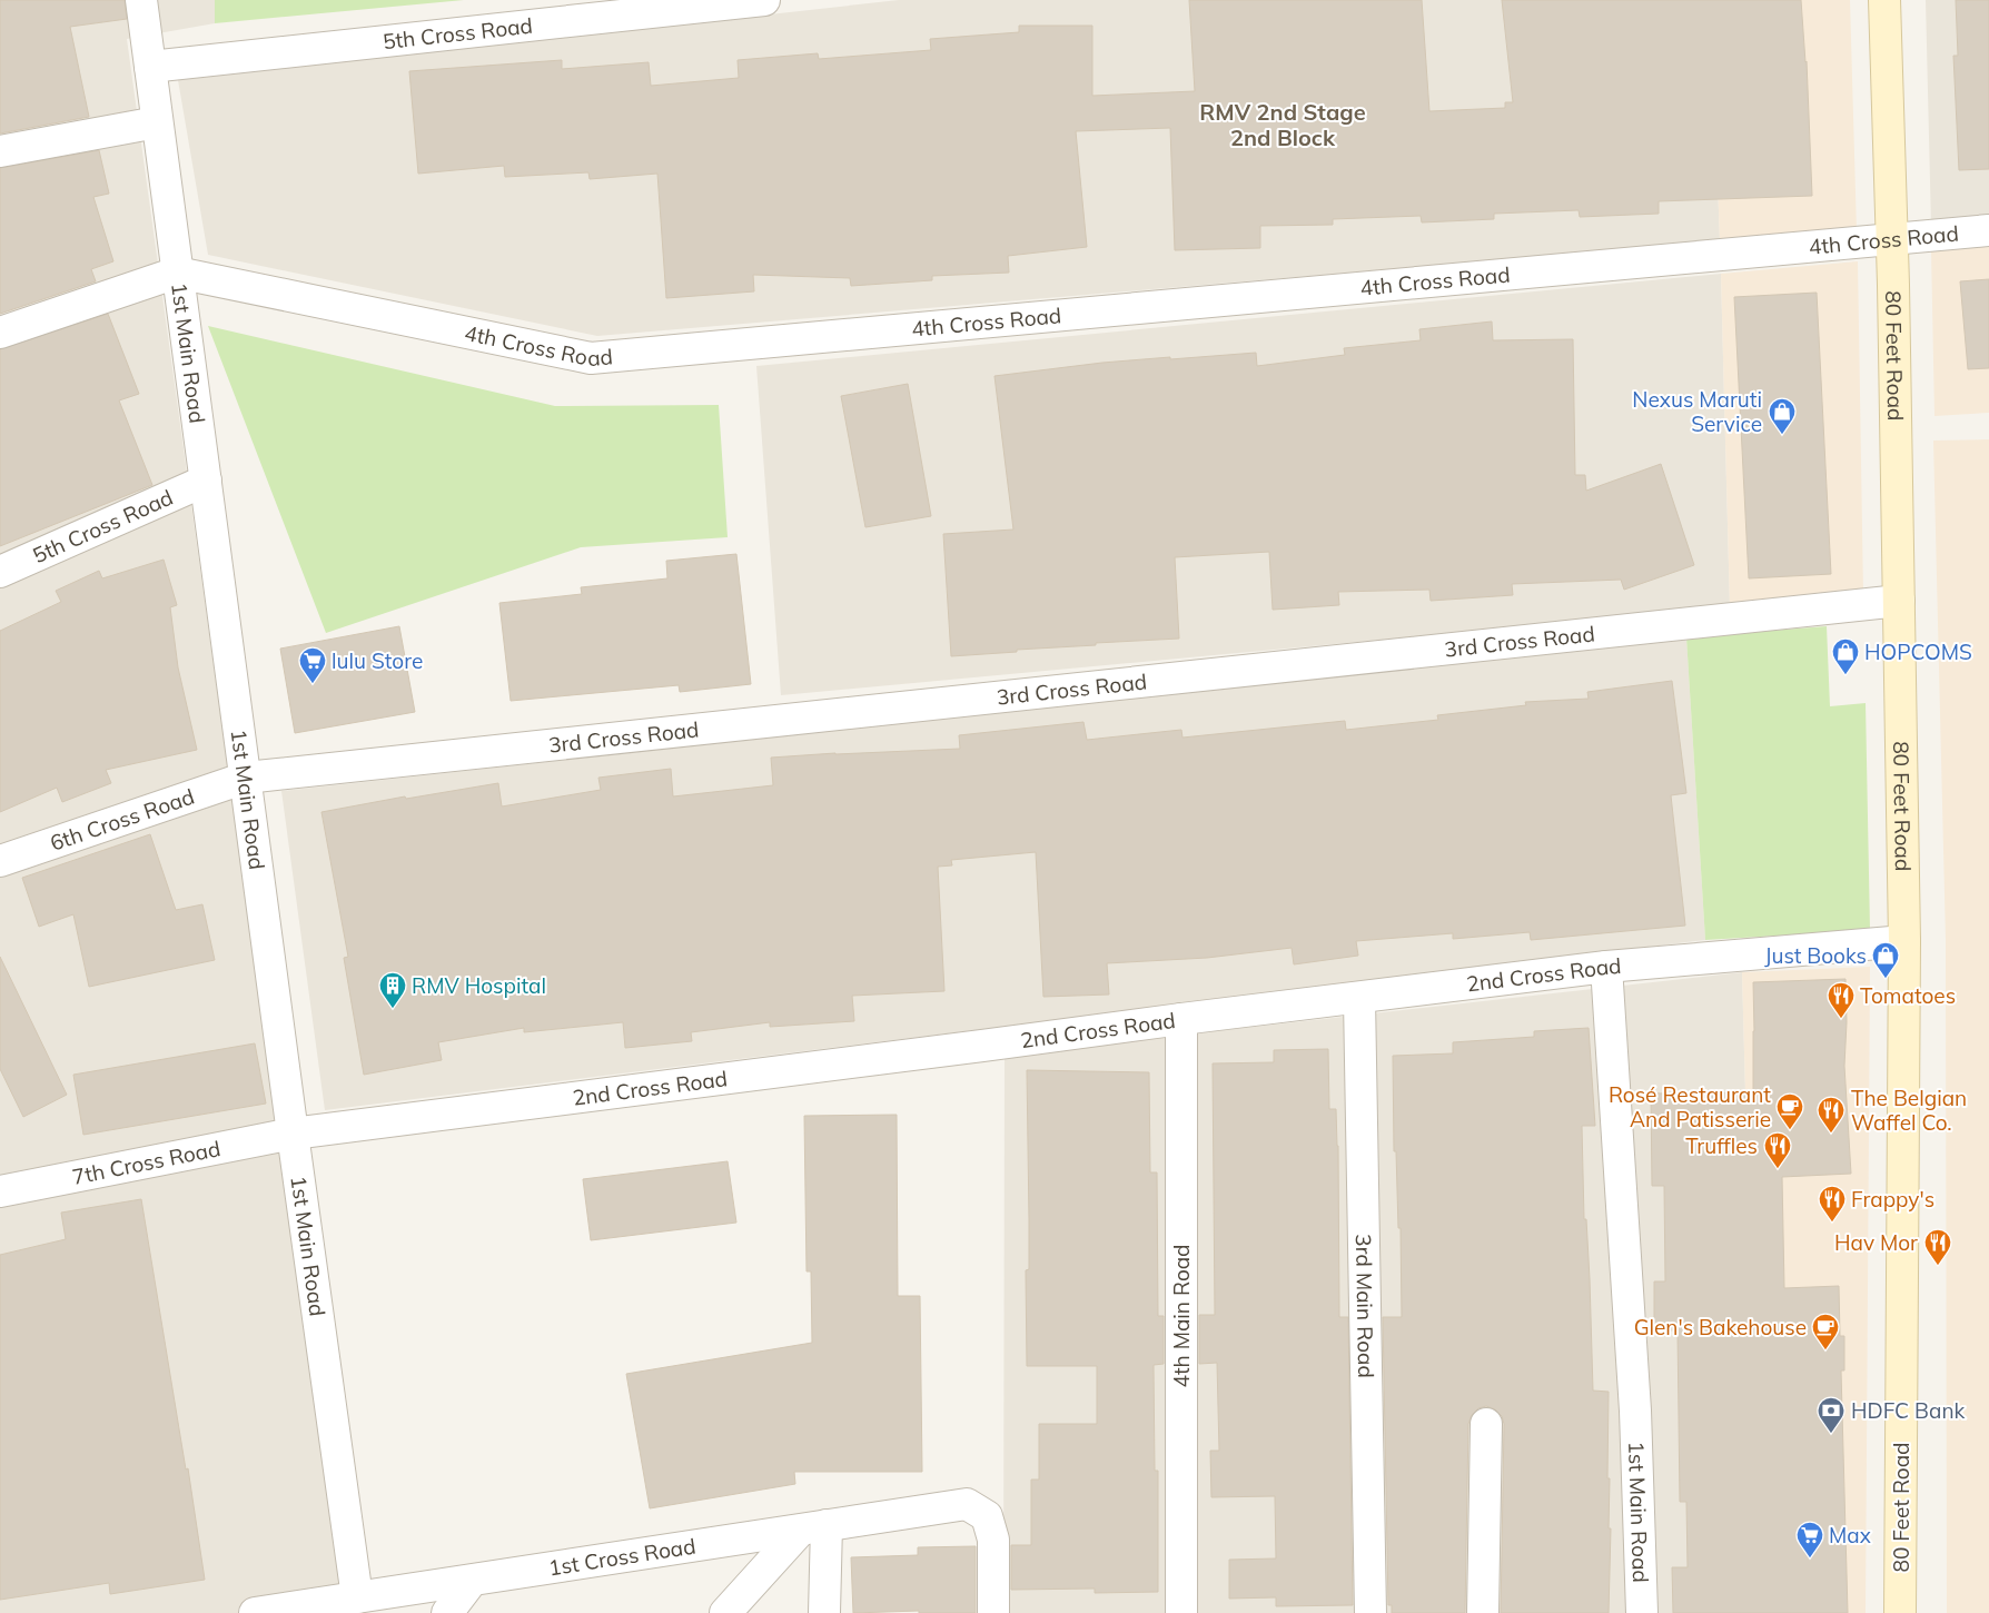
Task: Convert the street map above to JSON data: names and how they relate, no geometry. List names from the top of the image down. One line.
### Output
{"streets":{"street":["5th Cross Road","4th Cross Road","1st Main Road","80 Feet Road","3rd Cross Road","6th Cross Road","2nd Cross Road","7th Cross Road","3rd Main Road","4th Main Road","1st Cross Road"]},"crossings":[["5th Cross Road","1st Main Road"],["4th Cross Road","1st Main Road"],["4th Cross Road","80 Feet Road"],["1st Main Road","3rd Cross Road"],["1st Main Road","6th Cross Road"],["1st Main Road","2nd Cross Road"],["1st Main Road","7th Cross Road"],["1st Main Road","1st Cross Road"],["80 Feet Road","3rd Cross Road"],["80 Feet Road","2nd Cross Road"],["3rd Cross Road","6th Cross Road"],["2nd Cross Road","7th Cross Road"],["2nd Cross Road","3rd Main Road"],["2nd Cross Road","4th Main Road"]],"districts":["RMV 2nd Stage 2nd Block"],"places":{"shop":["Nexus Maruti Service","HOPCOMS","Just Books"],"supermarket":["lulu Store","Max"],"building":["RMV Hospital"],"restaurant":["Tomatoes","The Belgian Waffel Co.","Truffles","Frappy's","Hav Mor"],"cafe":["Rosé Restaurant And Patisserie","Glen's Bakehouse"],"bank":["HDFC Bank"]}}
